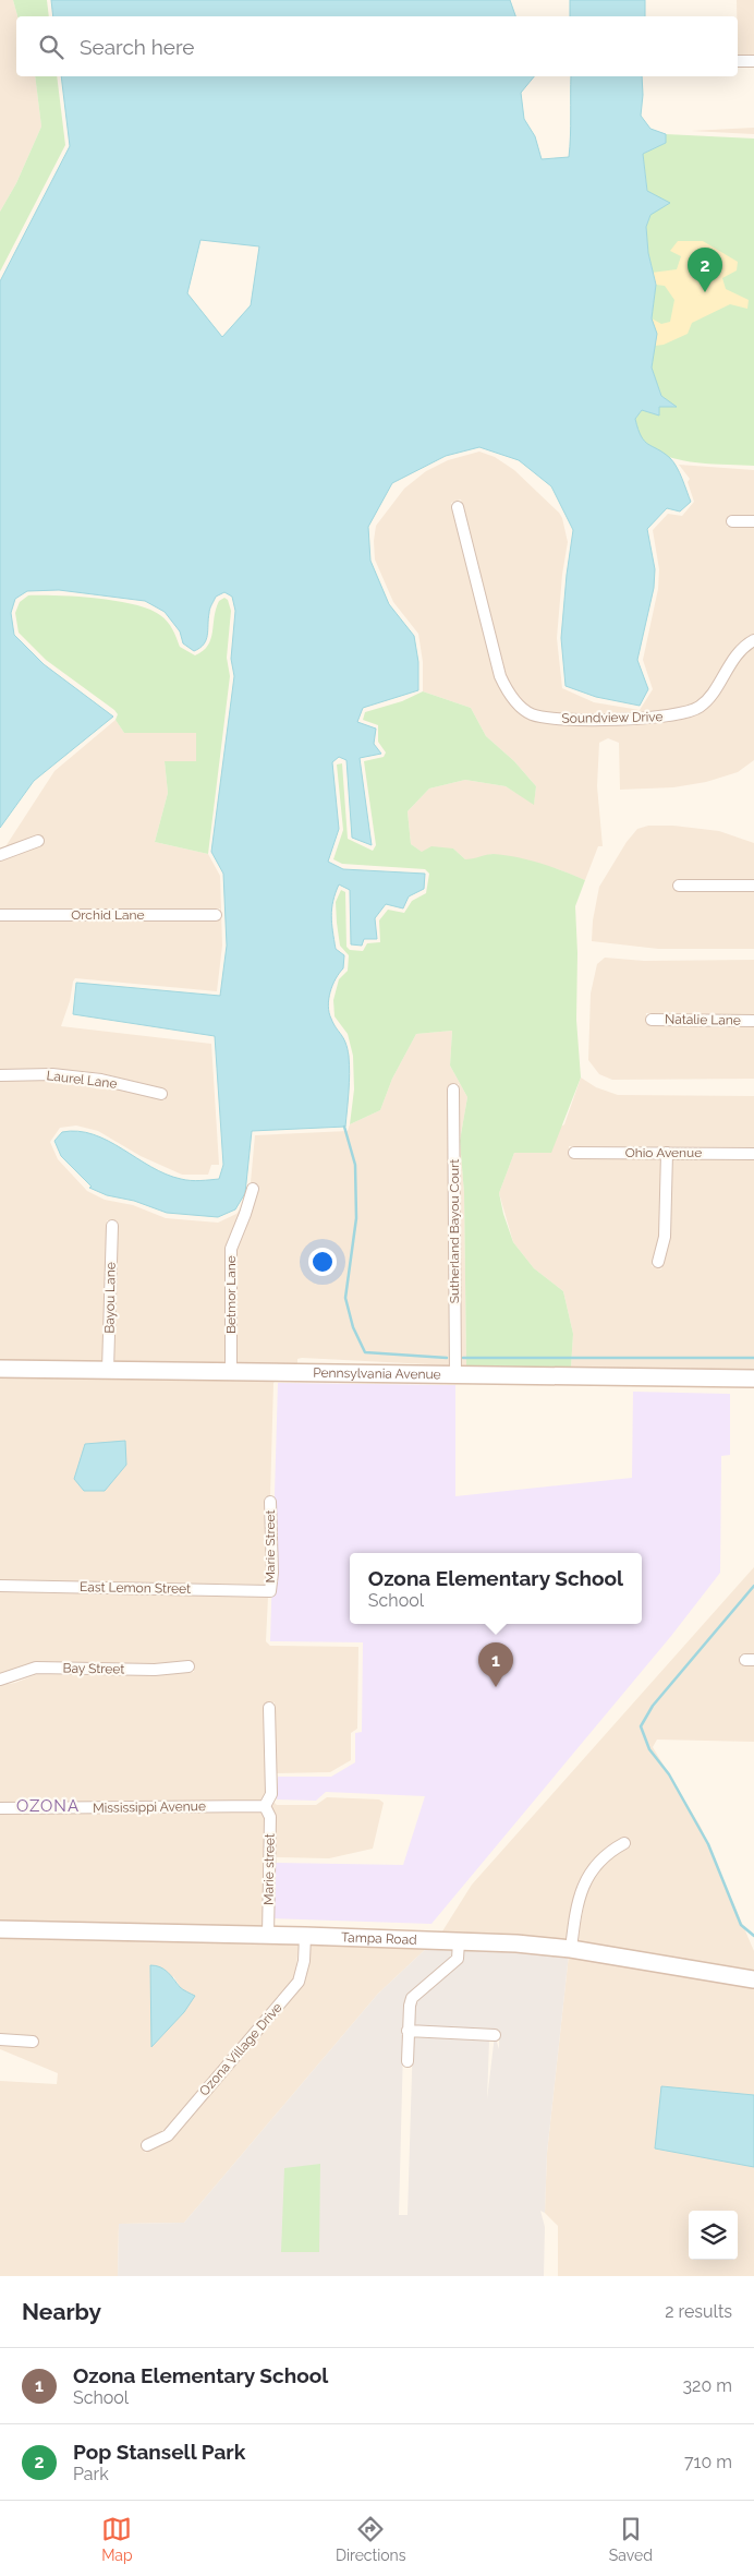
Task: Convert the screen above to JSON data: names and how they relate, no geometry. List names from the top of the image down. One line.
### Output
{"streets":{"street":["Soundview Drive","Orchid Lane","Natalie Lane","Laurel Lane","Ohio Avenue","Sutherland Bayou Court","Betmor Lane","Bayou Lane","Pennsylvania Avenue","Marie Street","East Lemon Street","Bay Street","Mississippi Avenue","Marie street","Tampa Road","Ozona Village Drive"]},"crossings":[["Sutherland Bayou Court","Pennsylvania Avenue"],["Betmor Lane","Pennsylvania Avenue"],["Bayou Lane","Pennsylvania Avenue"],["Marie Street","East Lemon Street"],["Mississippi Avenue","Marie street"],["Marie street","Tampa Road"],["Tampa Road","Ozona Village Drive"]],"districts":["OZONA"],"page":{"search":"Search here","pins":["2","1"],"popup":["Ozona Elementary School","School"],"heading":["Nearby","2 results"],"list":[{"mark":"1","name":"Ozona Elementary School","note":"School","value":"320 m"},{"mark":"2","name":"Pop Stansell Park","note":"Park","value":"710 m"}],"nav":["Map","Directions","Saved"]}}
